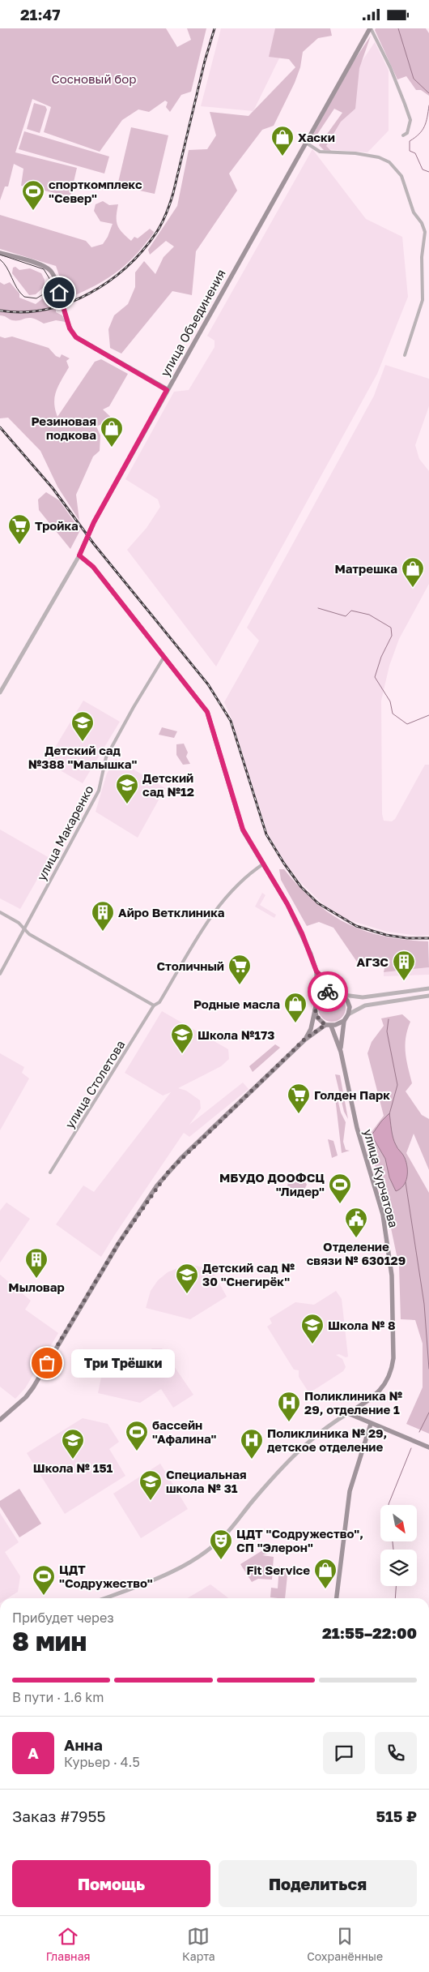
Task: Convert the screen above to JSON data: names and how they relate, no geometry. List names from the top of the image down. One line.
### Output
{"streets":{"main road":["улица Объединения","улица Курчатова"],"street":["улица Макаренко","улица Столетова"]},"parks":["Сосновый бор"],"places":{"shop":["Хаски","Резиновая подкова","Матрешка","Родные масла","Fit Service"],"sports":["спорткомплекс \"Север\"","МБУДО ДООФСЦ \"Лидер\"","бассейн \"Афалина\"","ЦДТ \"Содружество\""],"supermarket":["Тройка","Столичный","Голден Парк"],"school or university":["Детский сад №388 \"Малышка\"","Детский сад №12","Школа №173","Детский сад № 30 \"Снегирёк\"","Школа № 8","Школа № 151","Специальная школа № 31"],"building":["Айро Ветклиника","АГЗС","Мыловар"],"public building":["Отделение связи № 630129"],"other":["Три Трёшки"],"hospital":["Поликлиника № 29, отделение 1","Поликлиника № 29, детское отделение"],"theatre":["ЦДТ \"Содружество\", СП \"Элерон\""]},"north":"bottom right","page":{"status":"21:47","bubble":"Три Трёшки","heading":["8 мин","Прибудет через","21:55–22:00"],"panel":["Анна","Курьер · 4.5","Заказ #7955","515 ₽"],"bar":"В пути · 1.6 km","round":"А","buttons":["Помощь","Поделиться"],"tabs":["Главная","Карта","Сохранённые"]}}
